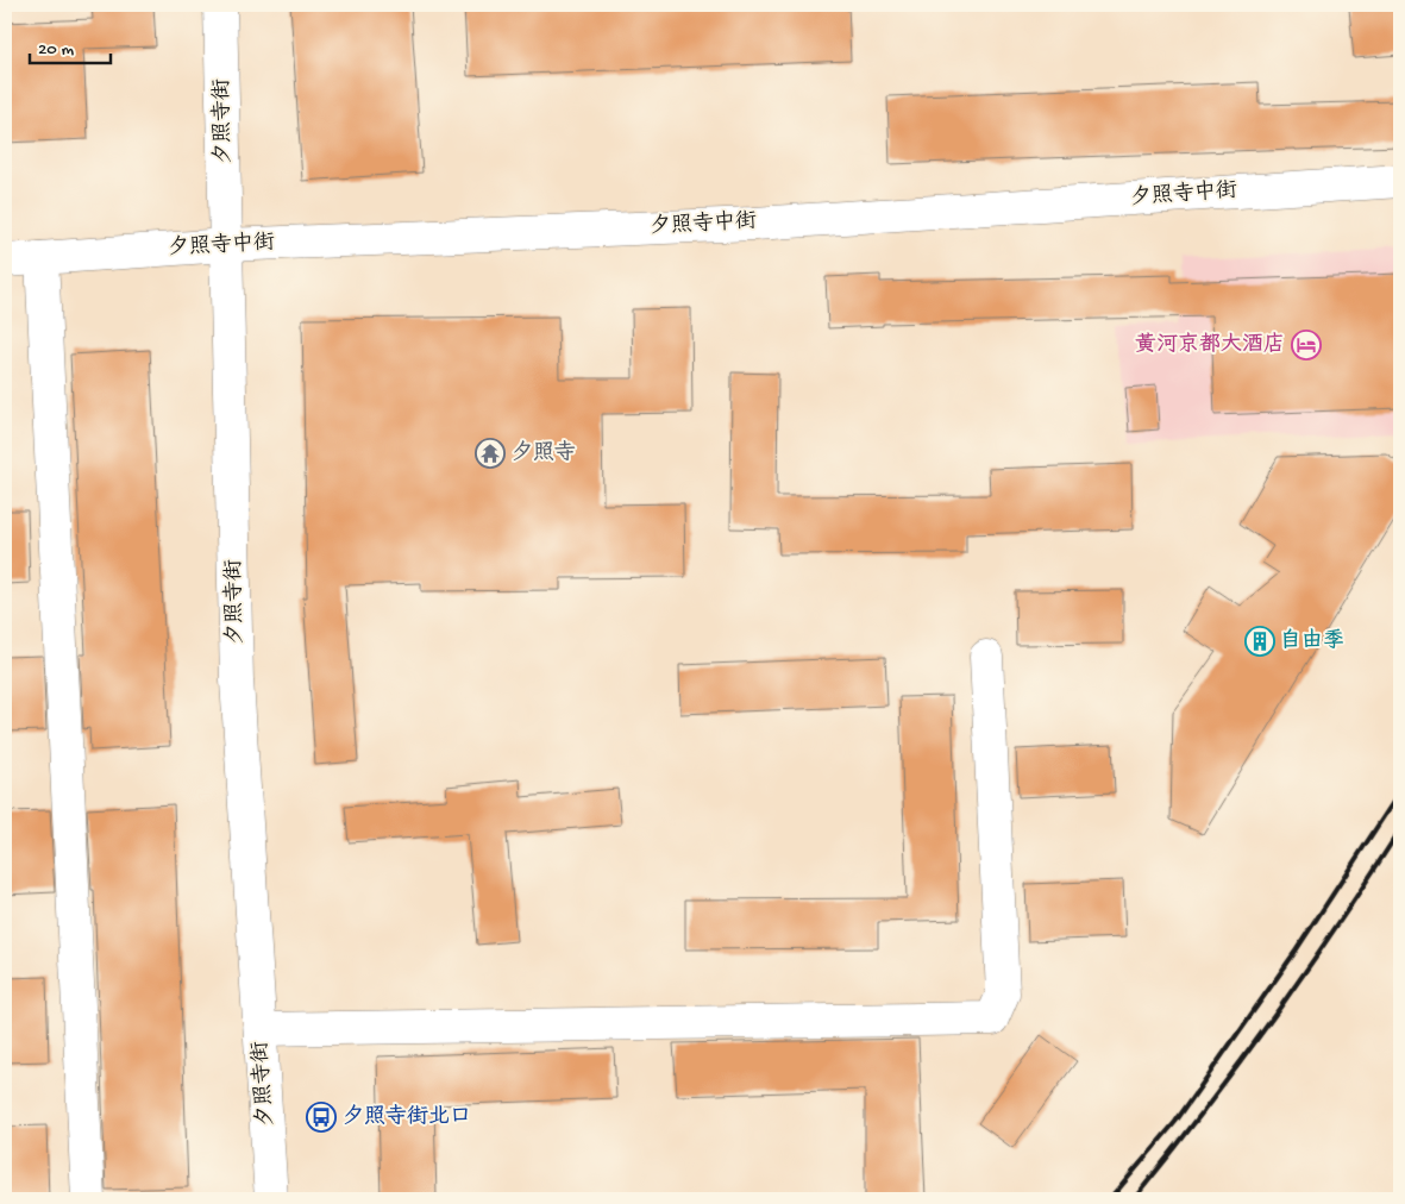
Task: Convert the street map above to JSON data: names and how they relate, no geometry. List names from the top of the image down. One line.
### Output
{"streets":{"street":["夕照寺街","夕照寺中街"]},"crossings":[["夕照寺街","夕照寺中街"]],"places":{"hotel":["黄河京都大酒店"],"temple":["夕照寺"],"building":["自由季"],"bus stop":["夕照寺街北口"]},"scale_bar":"20 m"}
